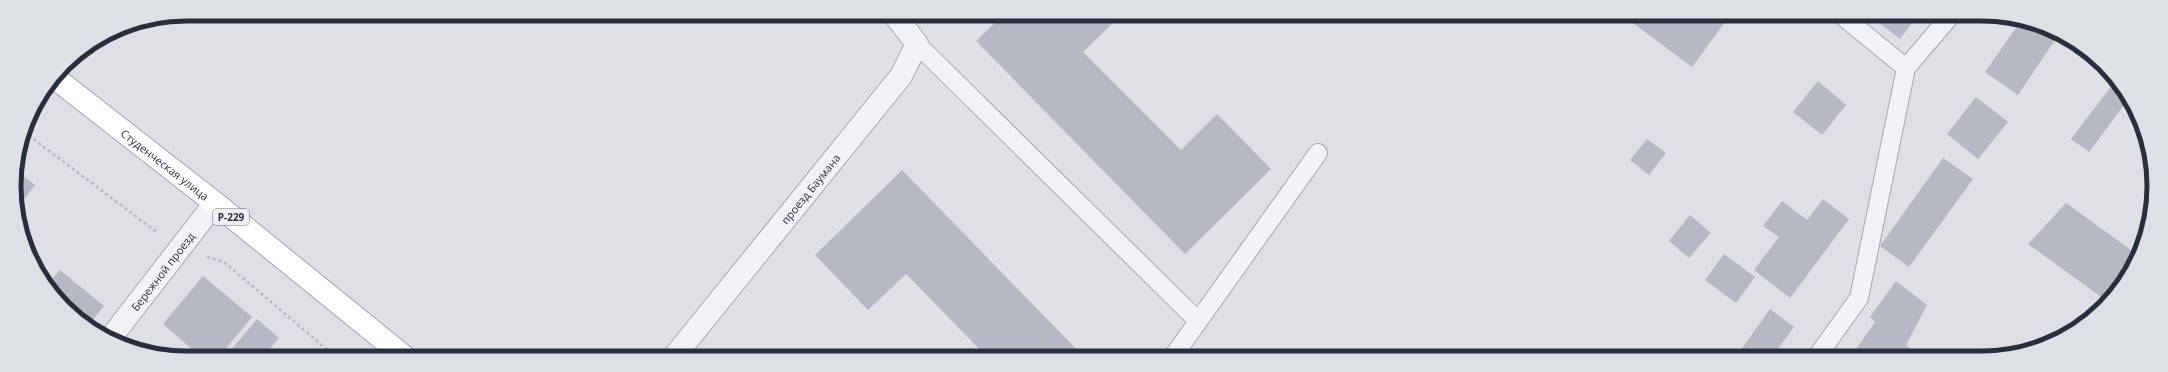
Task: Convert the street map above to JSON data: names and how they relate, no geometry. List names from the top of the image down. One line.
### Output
{"streets":{"main road":["Студенческая улица","Р-229"],"street":["проезд Баумана","Бережной проезд"]},"crossings":[["Студенческая улица","Бережной проезд"]]}
